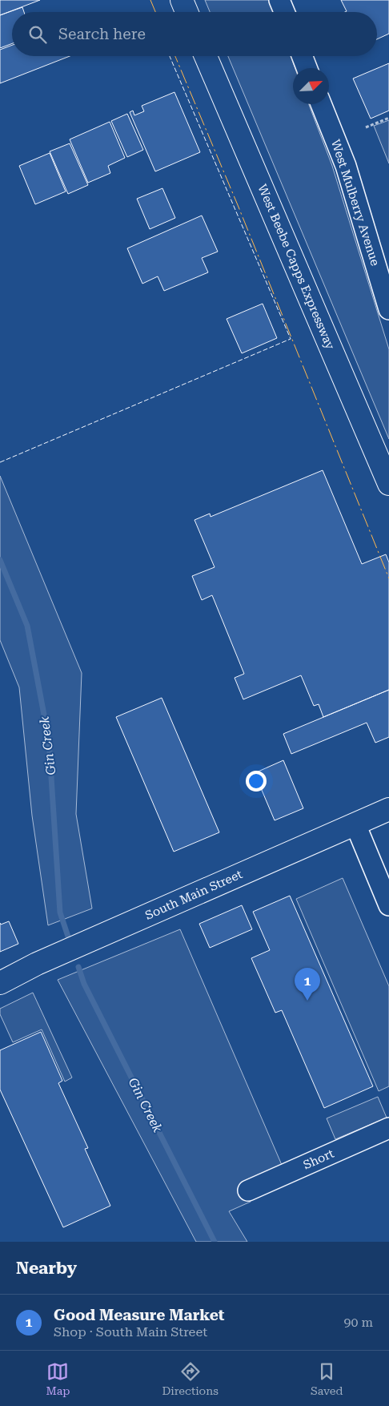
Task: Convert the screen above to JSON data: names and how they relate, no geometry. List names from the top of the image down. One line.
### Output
{"streets":{"main road":["West Beebe Capps Expressway","South Main Street"],"street":["West Mulberry Avenue","Short"]},"water":["Gin Creek"],"north":"top right","page":{"search":"Search here","pins":"1","heading":"Nearby","list":[{"mark":"1","name":"Good Measure Market","note":"Shop · South Main Street","value":"90 m"}],"nav":["Map","Directions","Saved"]}}
